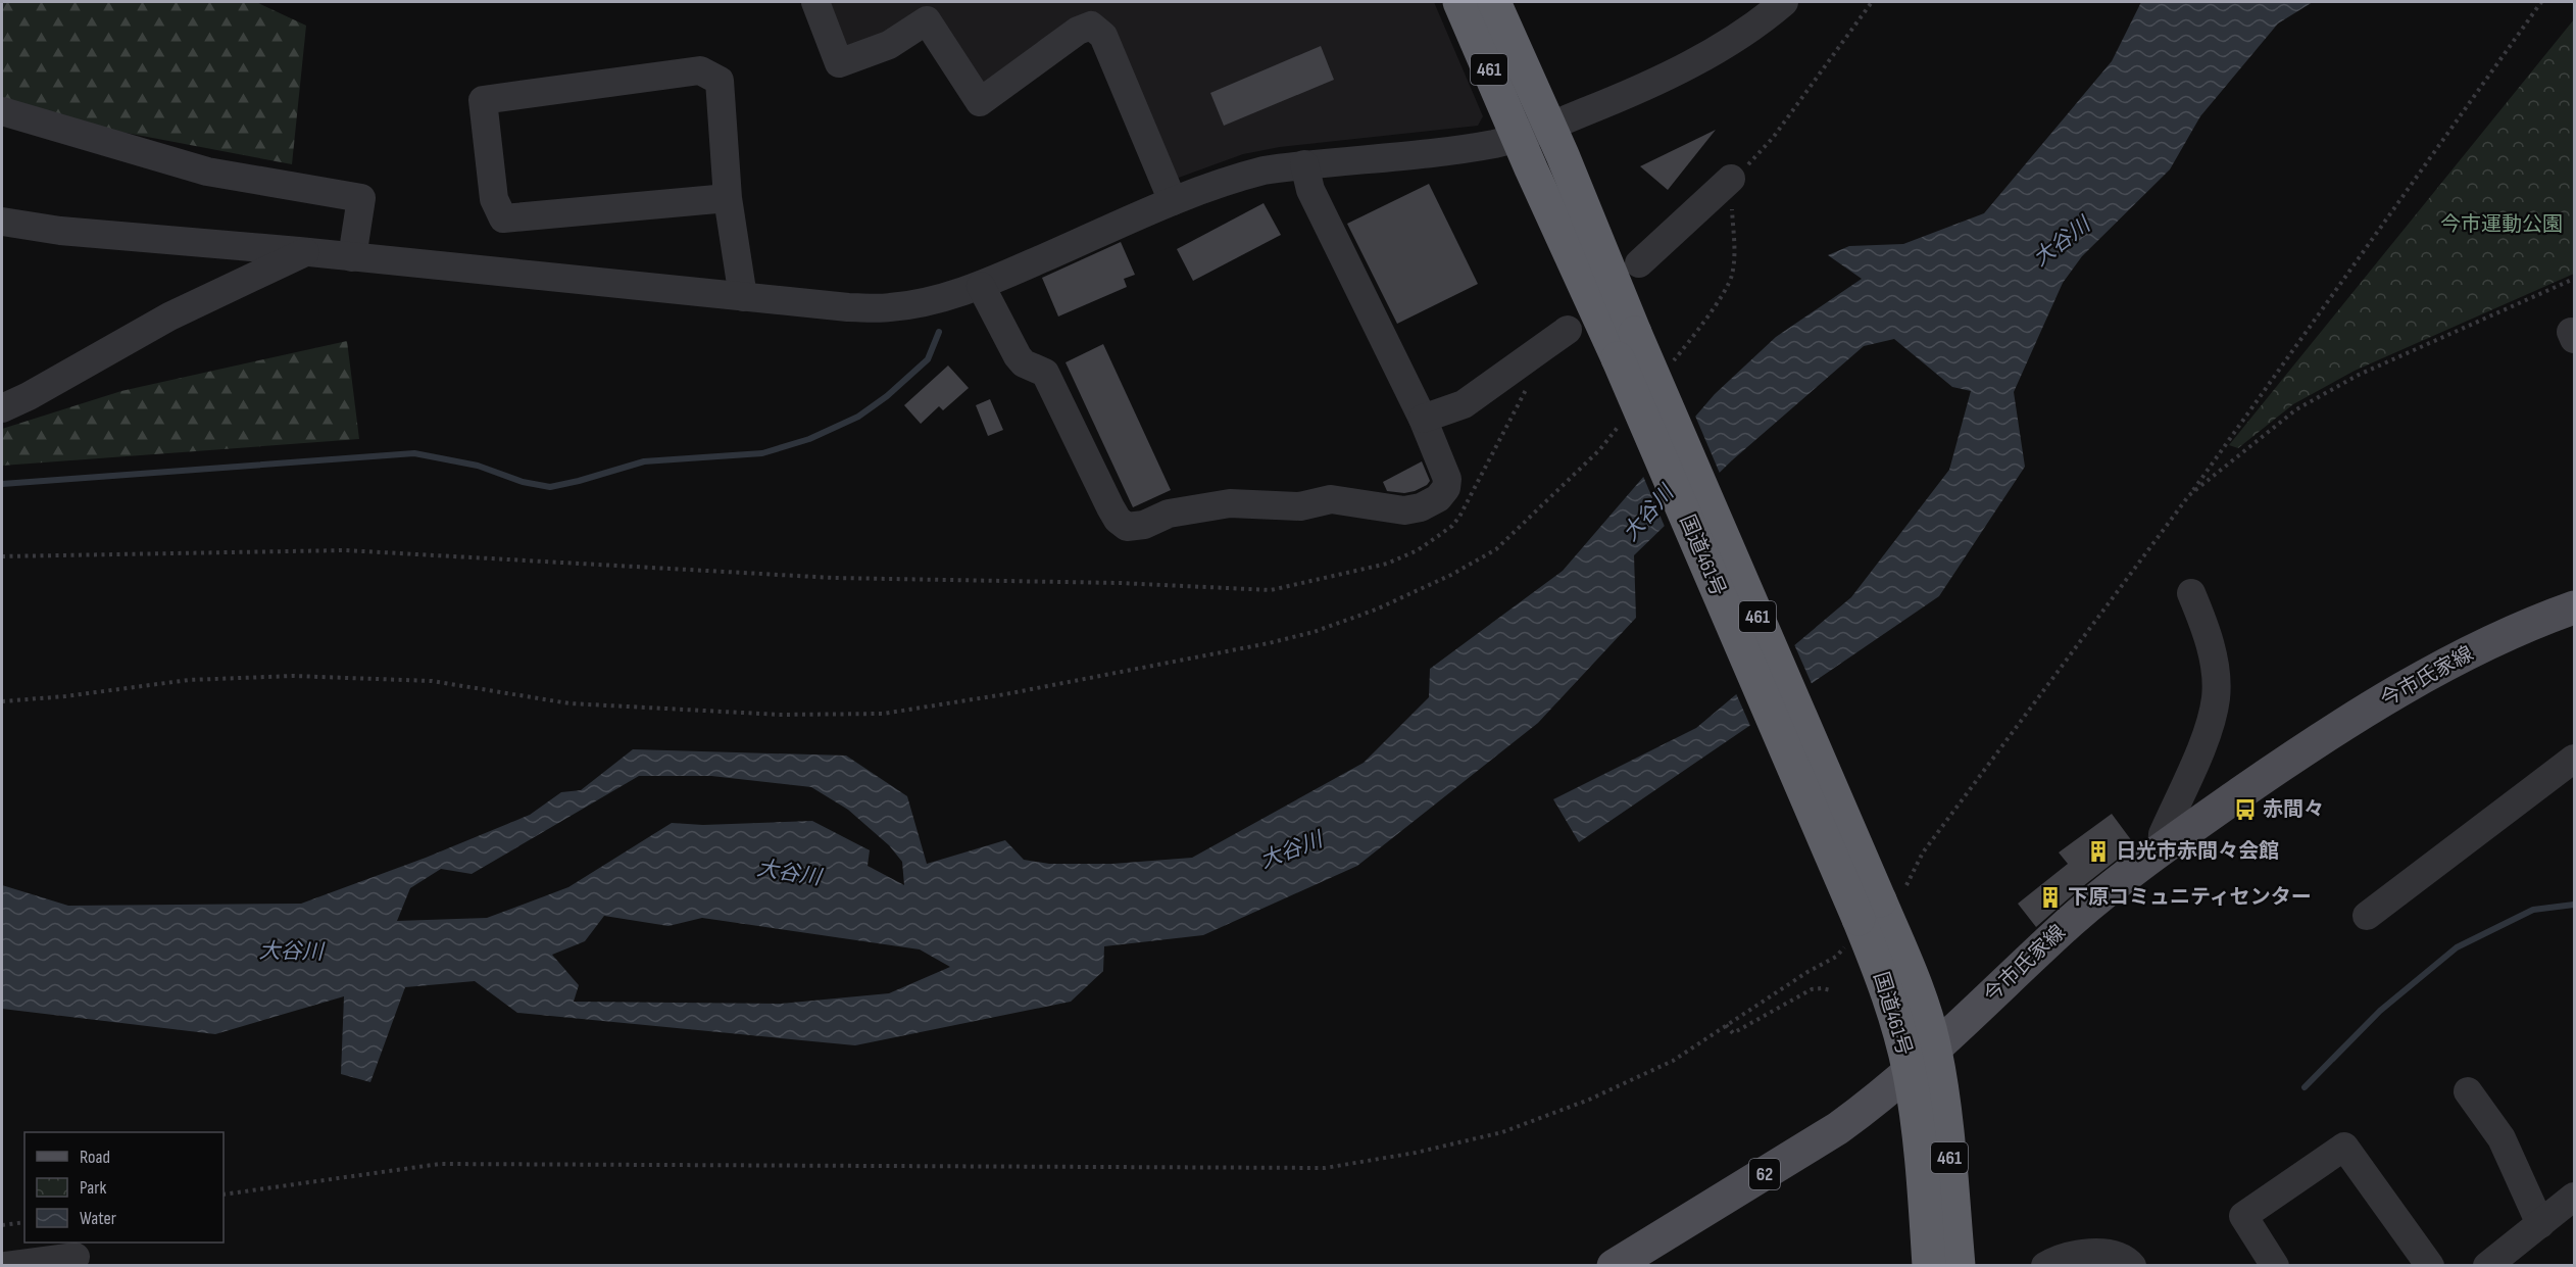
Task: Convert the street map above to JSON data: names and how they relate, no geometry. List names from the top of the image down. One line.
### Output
{"streets":{"highway":["461","国道461号"],"main road":["今市氏家線","62"]},"crossings":[["国道461号","今市氏家線"]],"water":["大谷川"],"parks":["今市運動公園"],"places":{"bus stop":["赤間々"],"building":["日光市赤間々会館","下原コミュニティセンター"]},"legend":["Road","Park","Water"]}
